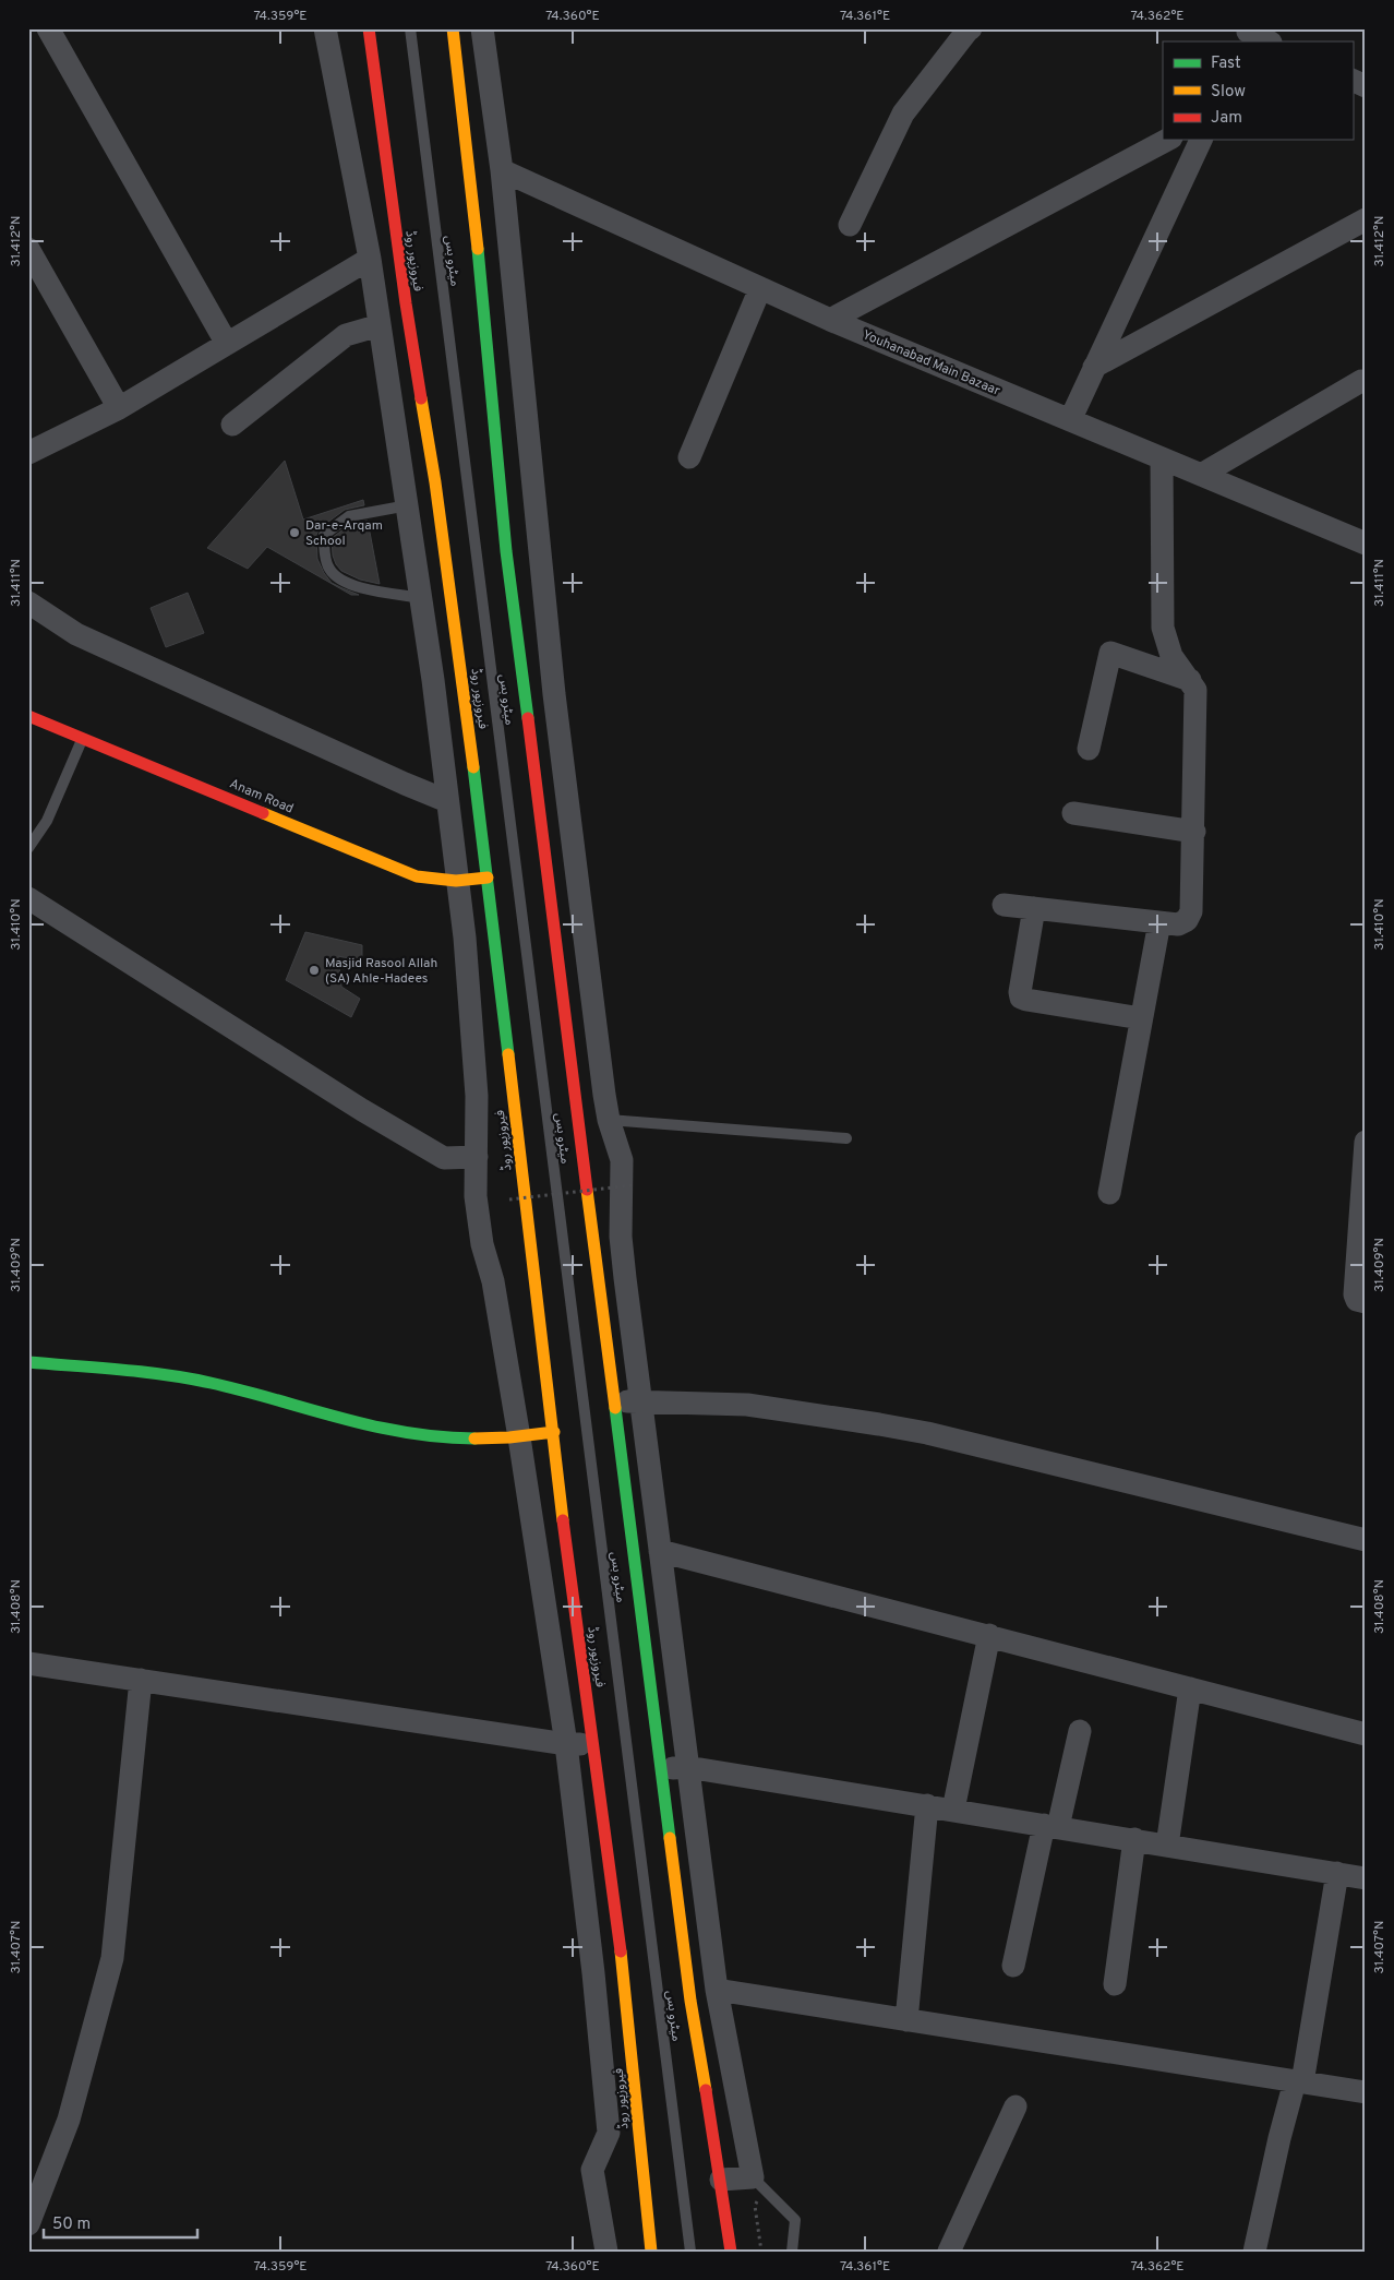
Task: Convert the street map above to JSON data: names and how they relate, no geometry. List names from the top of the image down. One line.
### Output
{"streets":{"main road":["فیروزپور روڈ","Anam Road"],"street":["Youhanabad Main Bazaar"],"lane":["میٹرو بس"]},"crossings":[["فیروزپور روڈ","Anam Road"]],"places":["Dar-e-Arqam School","Masjid Rasool Allah (SA) Ahle-Hadees"],"legend":["Fast","Slow","Jam"],"scale_bar":"50 m","coordinates":["74.359°E","74.360°E","74.361°E","74.362°E","31.412°N","31.411°N","31.410°N","31.409°N","31.408°N","31.407°N"]}
